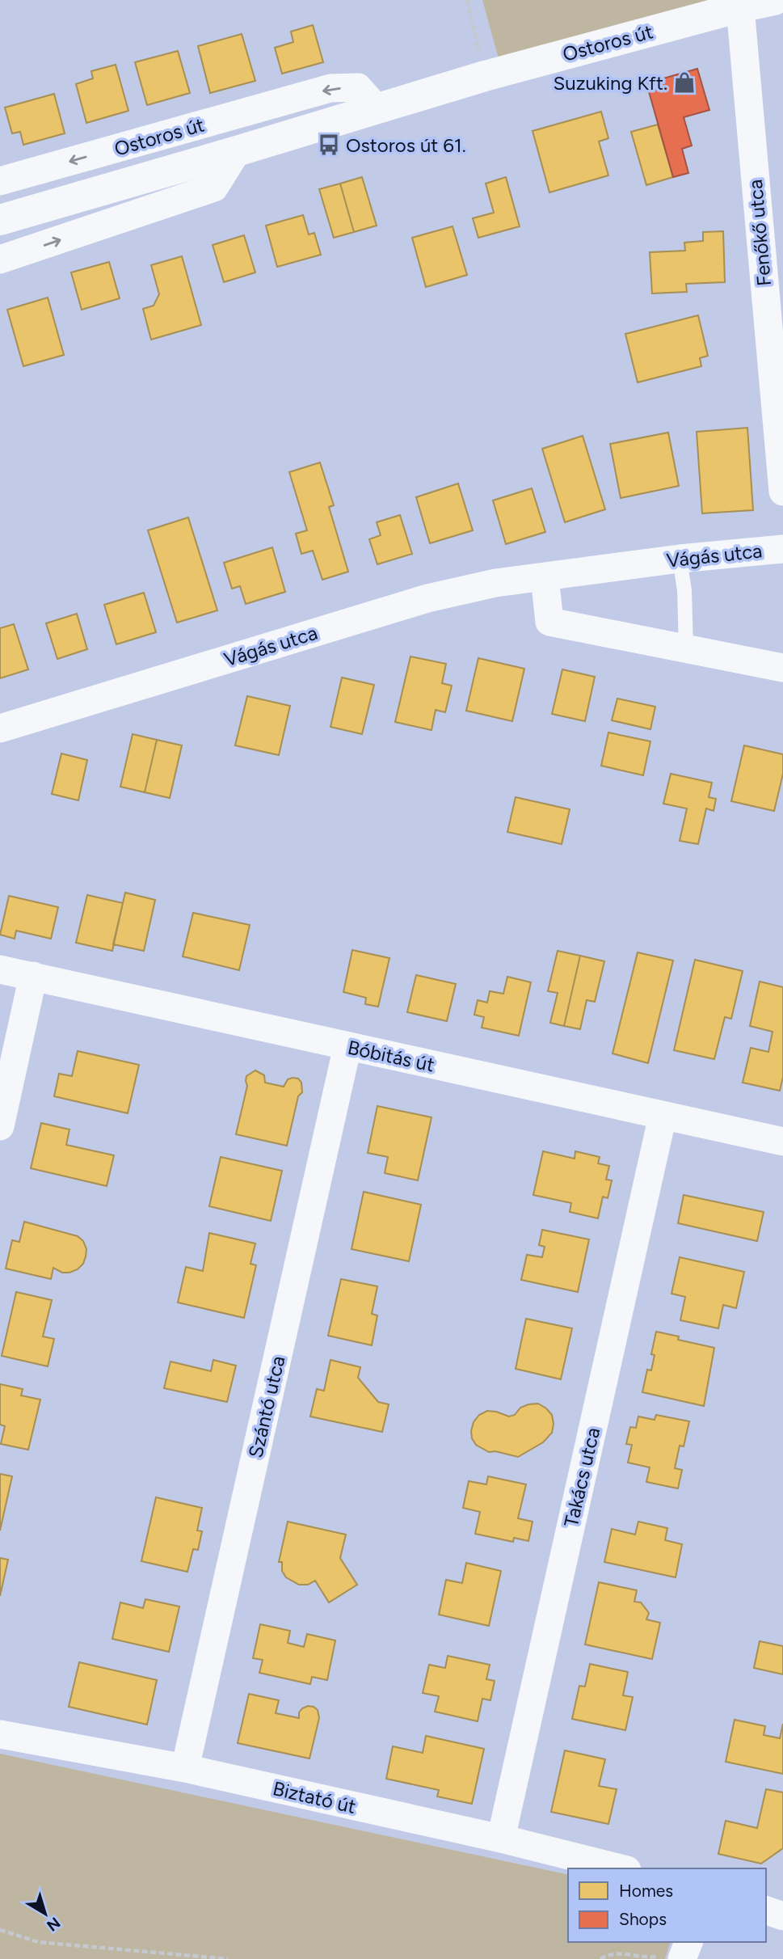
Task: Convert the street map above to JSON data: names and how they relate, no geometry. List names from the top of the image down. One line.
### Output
{"streets":{"main road":["Ostoros út"],"street":["Fenőkő utca","Vágás utca","Bóbitás út","Szántó utca","Takács utca","Biztató út"]},"crossings":[["Ostoros út","Fenőkő utca"],["Bóbitás út","Szántó utca"],["Bóbitás út","Takács utca"],["Szántó utca","Biztató út"],["Takács utca","Biztató út"]],"places":{"shop":["Suzuking Kft."],"bus stop":["Ostoros út 61."]},"legend":["Homes","Shops"],"north":"bottom right"}
